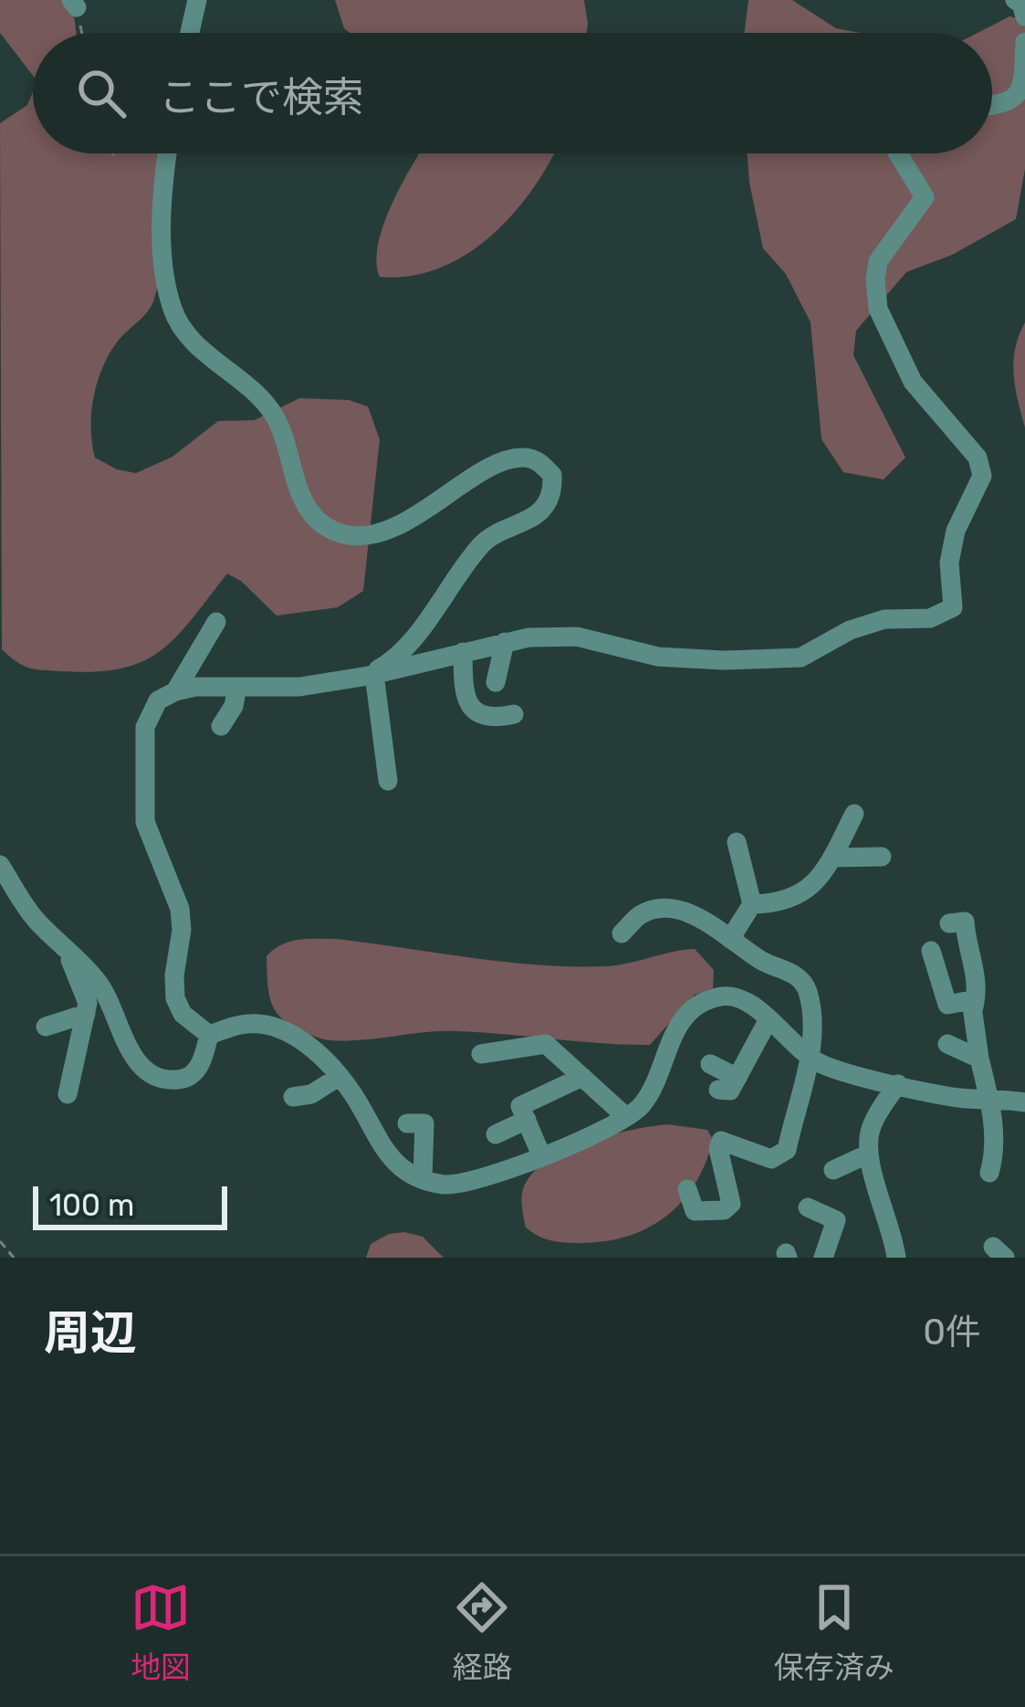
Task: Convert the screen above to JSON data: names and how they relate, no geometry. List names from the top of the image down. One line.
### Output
{"scale_bar":"100 m","page":{"search":"ここで検索","scale":"100 m","heading":["周辺","0件"],"nav":["地図","経路","保存済み"]}}
